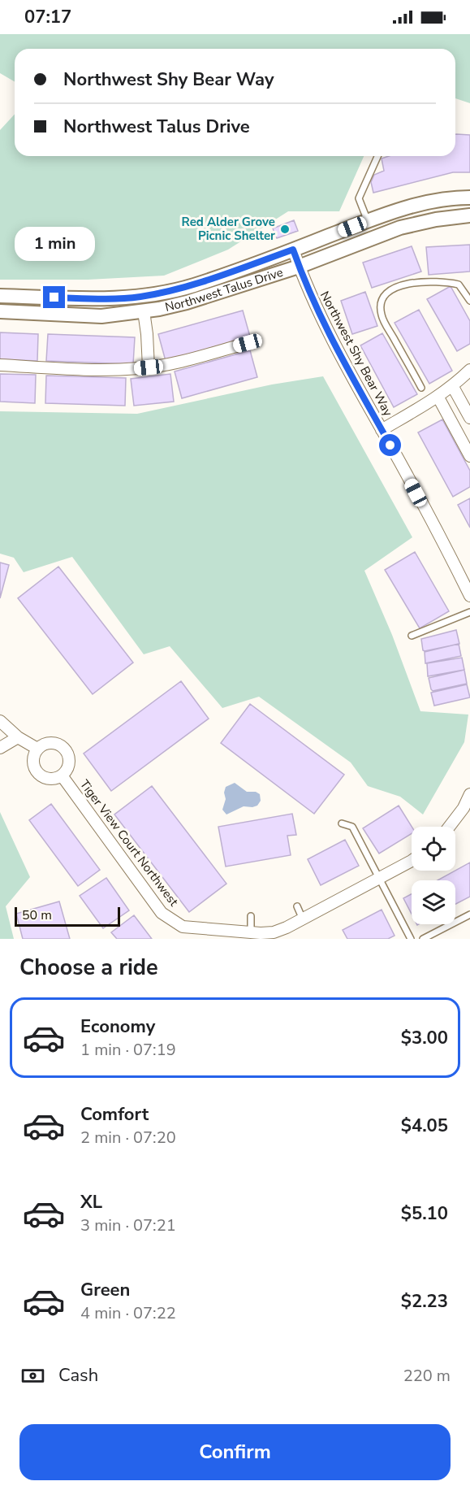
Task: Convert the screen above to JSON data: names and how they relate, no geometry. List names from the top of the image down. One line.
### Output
{"streets":{"street":["Northwest Talus Drive","Northwest Shy Bear Way","Tiger View Court Northwest"]},"crossings":[["Northwest Talus Drive","Northwest Shy Bear Way"]],"places":["Red Alder Grove Picnic Shelter"],"scale_bar":"50 m","page":{"status":"07:17","banner":["Northwest Shy Bear Way","Northwest Talus Drive"],"bubble":"1 min","scale":"50 m","heading":"Choose a ride","list":[{"name":"Economy","note":"1 min · 07:19","value":"$3.00"},{"name":"Comfort","note":"2 min · 07:20","value":"$4.05"},{"name":"XL","note":"3 min · 07:21","value":"$5.10"},{"name":"Green","note":"4 min · 07:22","value":"$2.23"}],"pay":["Cash","220 m"],"buttons":"Confirm"}}
